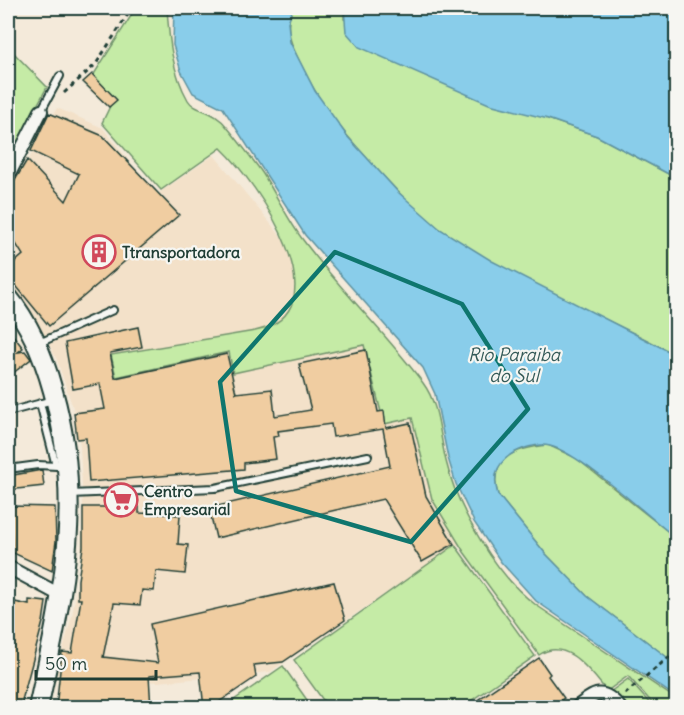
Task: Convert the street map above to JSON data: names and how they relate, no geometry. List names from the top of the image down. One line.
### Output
{"water":["Rio Paraiba do Sul"],"places":{"building":["Ttransportadora"],"supermarket":["Centro Empresarial"]},"scale_bar":"50 m"}
